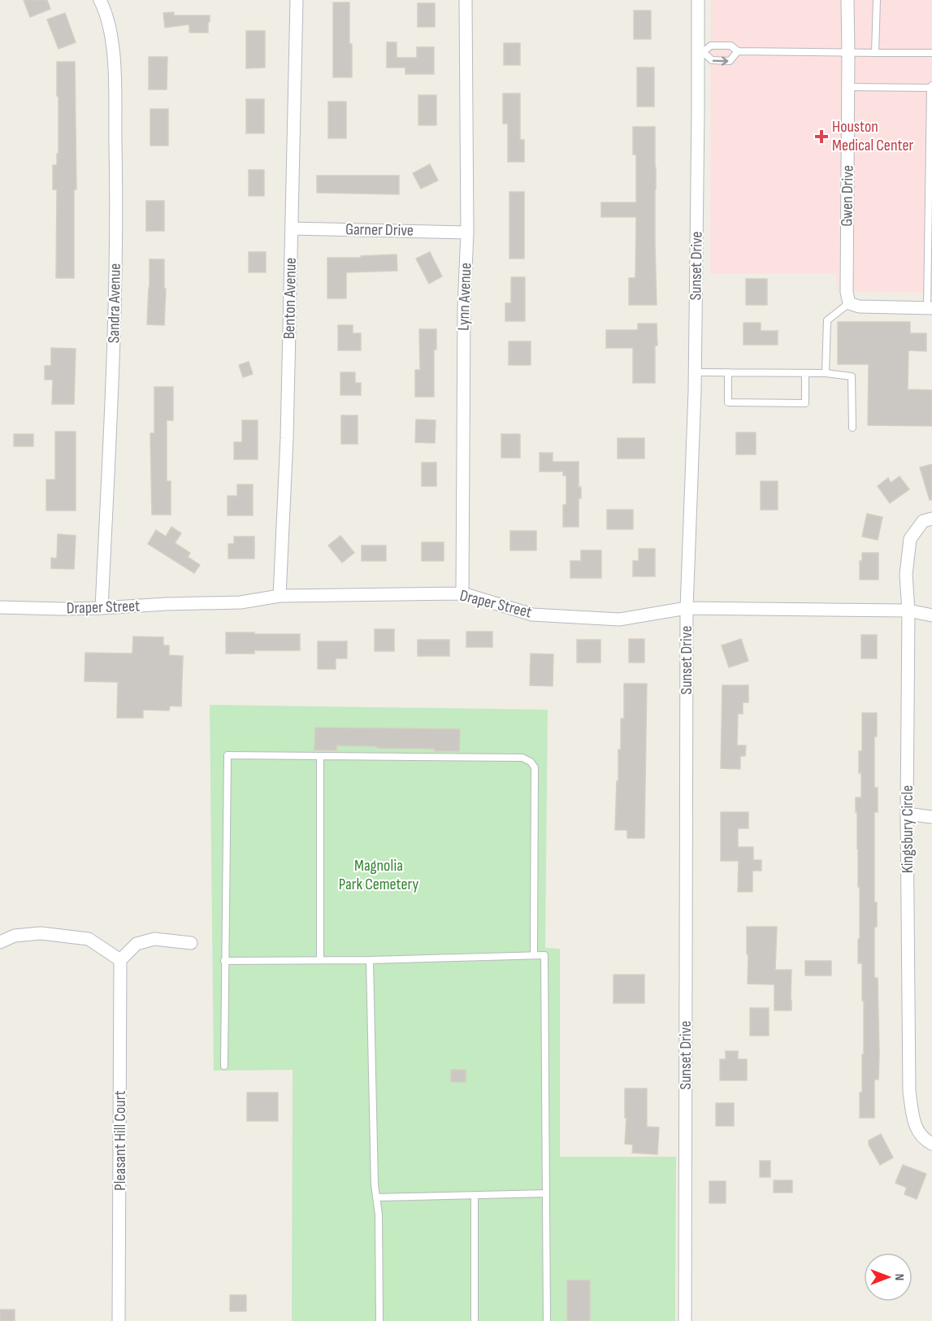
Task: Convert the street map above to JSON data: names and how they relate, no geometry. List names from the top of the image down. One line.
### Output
{"streets":{"street":["Gwen Drive","Garner Drive","Sunset Drive","Lynn Avenue","Benton Avenue","Sandra Avenue","Draper Street","Kingsbury Circle","Pleasant Hill Court"]},"crossings":[["Garner Drive","Lynn Avenue"],["Garner Drive","Benton Avenue"],["Sunset Drive","Draper Street"],["Lynn Avenue","Draper Street"],["Benton Avenue","Draper Street"],["Sandra Avenue","Draper Street"],["Draper Street","Kingsbury Circle"]],"parks":["Magnolia Park Cemetery"],"places":{"health":["Houston Medical Center"]},"north":"right"}
